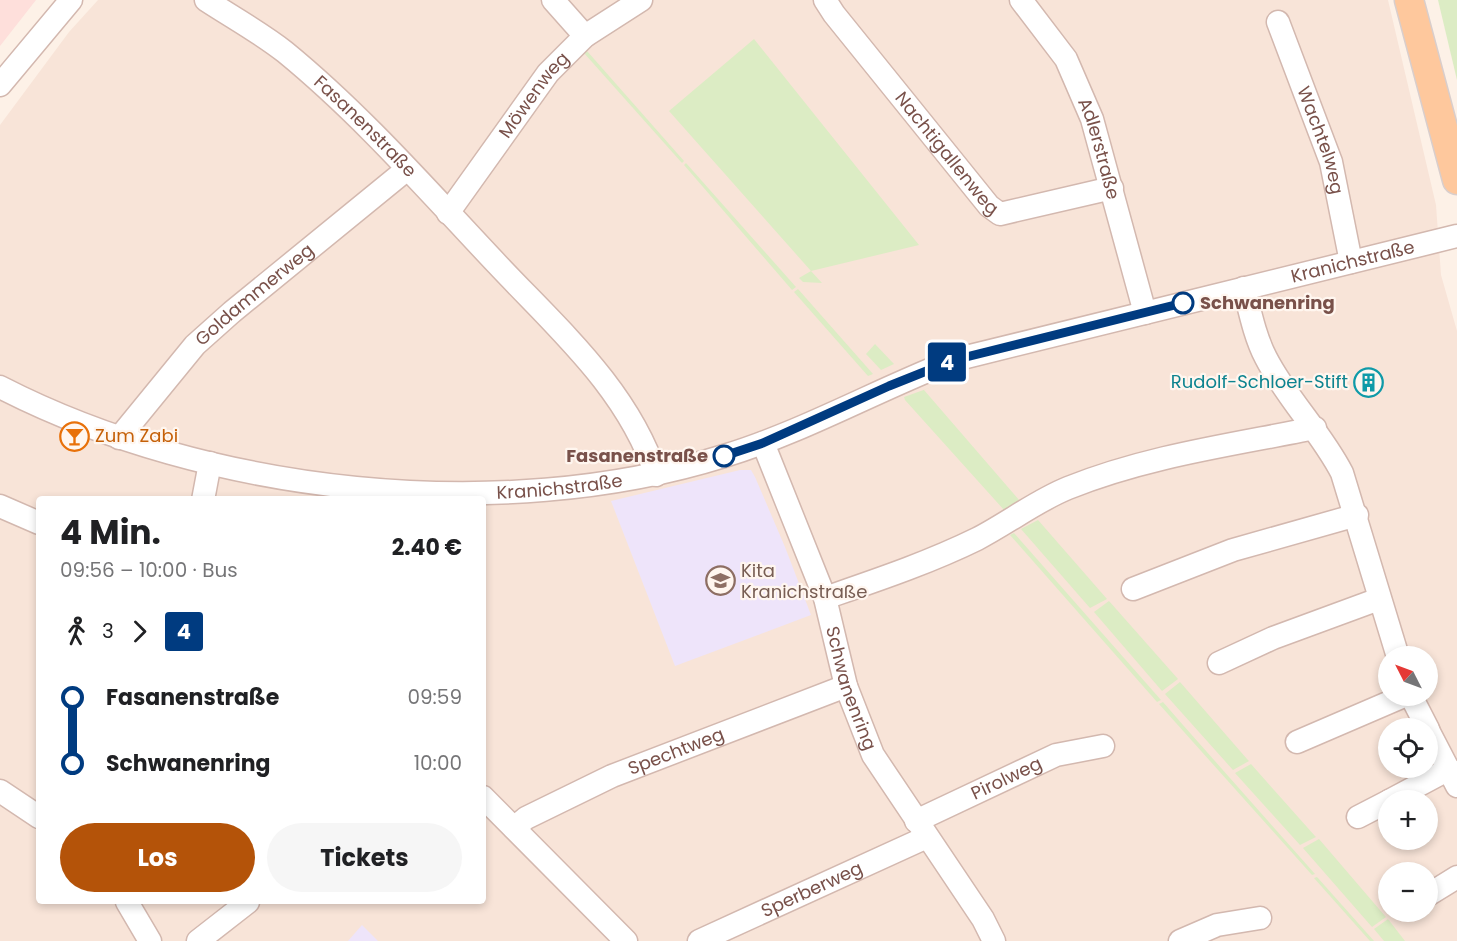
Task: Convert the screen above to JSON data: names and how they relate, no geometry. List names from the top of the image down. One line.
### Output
{"streets":{"street":["Möwenweg","Fasanenstraße","Wachtelweg","Adlerstraße","Nachtigallenweg","Kranichstraße","Goldammerweg","Schwanenring","Spechtweg","Pirolweg","Sperberweg"]},"crossings":[["Möwenweg","Fasanenstraße"],["Fasanenstraße","Kranichstraße"],["Fasanenstraße","Goldammerweg"],["Wachtelweg","Kranichstraße"],["Adlerstraße","Nachtigallenweg"],["Adlerstraße","Kranichstraße"],["Kranichstraße","Goldammerweg"],["Kranichstraße","Schwanenring"],["Schwanenring","Spechtweg"],["Schwanenring","Pirolweg"],["Schwanenring","Sperberweg"],["Pirolweg","Sperberweg"]],"places":{"other":["Schwanenring","Fasanenstraße"],"building":["Rudolf-Schloer-Stift"],"bar":["Zum Zabi"],"school or university":["Kita Kranichstraße"]},"lines":["bus line 4"],"north":"top left","page":{"on_map":"4","heading":["4 Min.","09:56 – 10:00 · Bus","2.40 €"],"legs":["3","4"],"map_buttons":["+","−"],"list":[{"name":"Fasanenstraße","value":"09:59"},{"name":"Schwanenring","value":"10:00"}],"buttons":["Los","Tickets"]}}
